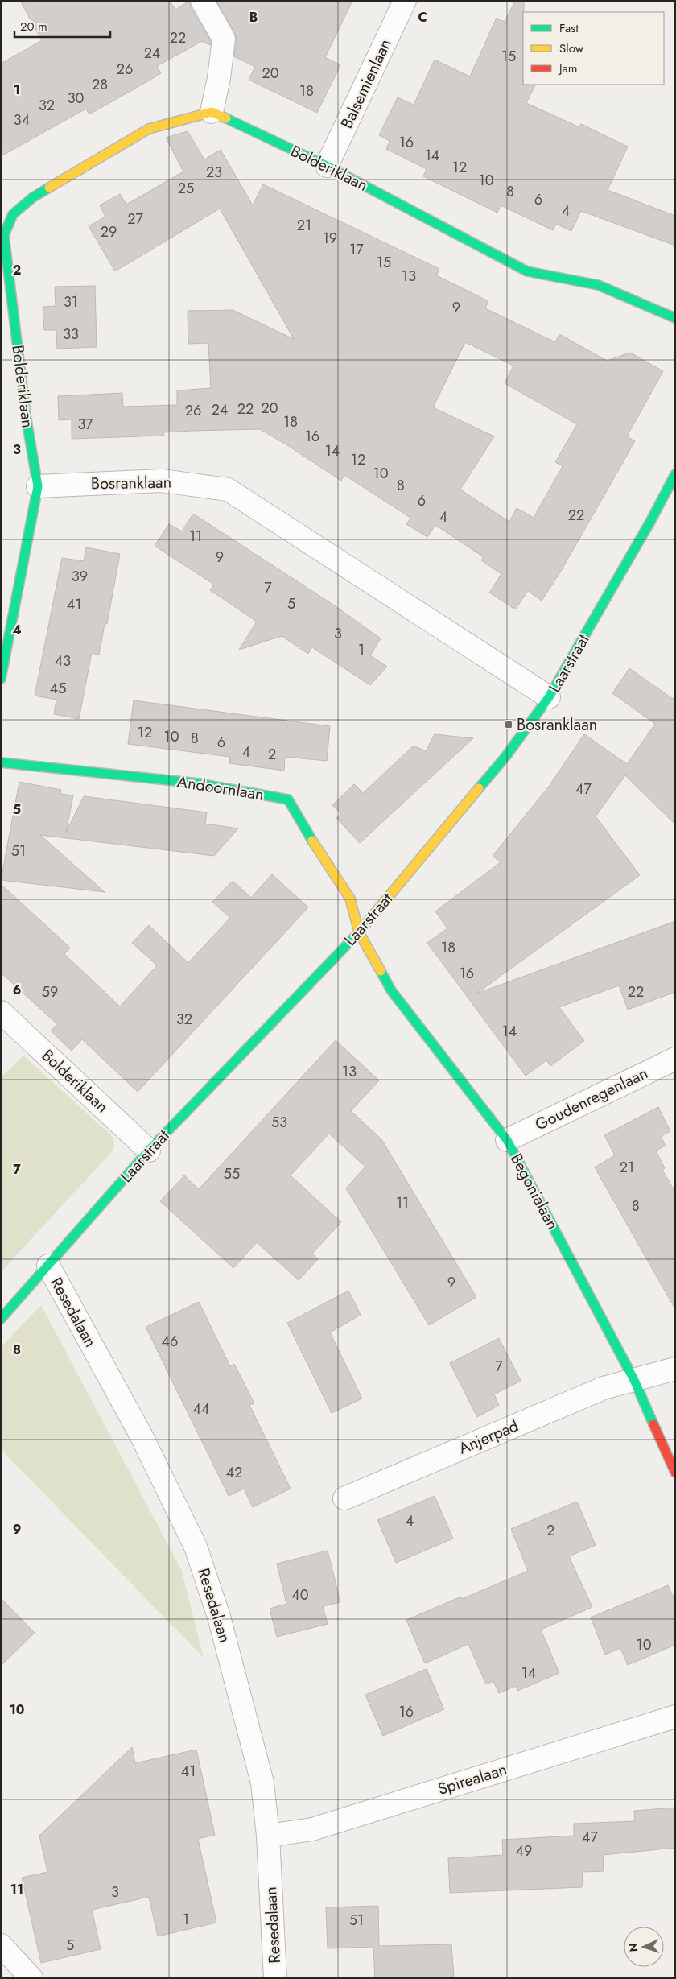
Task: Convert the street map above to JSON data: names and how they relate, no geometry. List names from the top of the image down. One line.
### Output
{"streets":{"street":["Balsemienlaan","Bolderiklaan","Bosranklaan","Laarstraat","Andoornlaan","Goudenregenlaan","Begonialaan","Resedalaan","Anjerpad","Spirealaan"]},"crossings":[["Balsemienlaan","Bolderiklaan"],["Bolderiklaan","Bosranklaan"],["Bolderiklaan","Laarstraat"],["Bosranklaan","Laarstraat"],["Laarstraat","Andoornlaan"],["Laarstraat","Begonialaan"],["Laarstraat","Resedalaan"],["Andoornlaan","Begonialaan"],["Goudenregenlaan","Begonialaan"],["Begonialaan","Anjerpad"],["Resedalaan","Spirealaan"]],"places":{"transit":["Bosranklaan"]},"house_numbers":["22","24","15","26","20","28","18","30","32","34","16","14","12","23","10","25","8","6","4","27","21","29","19","17","15","13","31","9","33","20","22","24","26","18","37","16","14","12","10","8","6","22","4","11","9","39","7","5","41","3","1","43","45","12","10","8","6","4","2","47","51","18","16","59","22","32","14","13","53","21","55","11","8","9","46","7","44","42","4","2","40","10","14","16","41","47","49","3","1","51","5"],"legend":["Fast","Slow","Jam"],"scale_bar":"20 m","north":"left","grid":{"columns":["B","C"],"rows":["1","2","3","4","5","6","7","8","9","10","11"]}}
